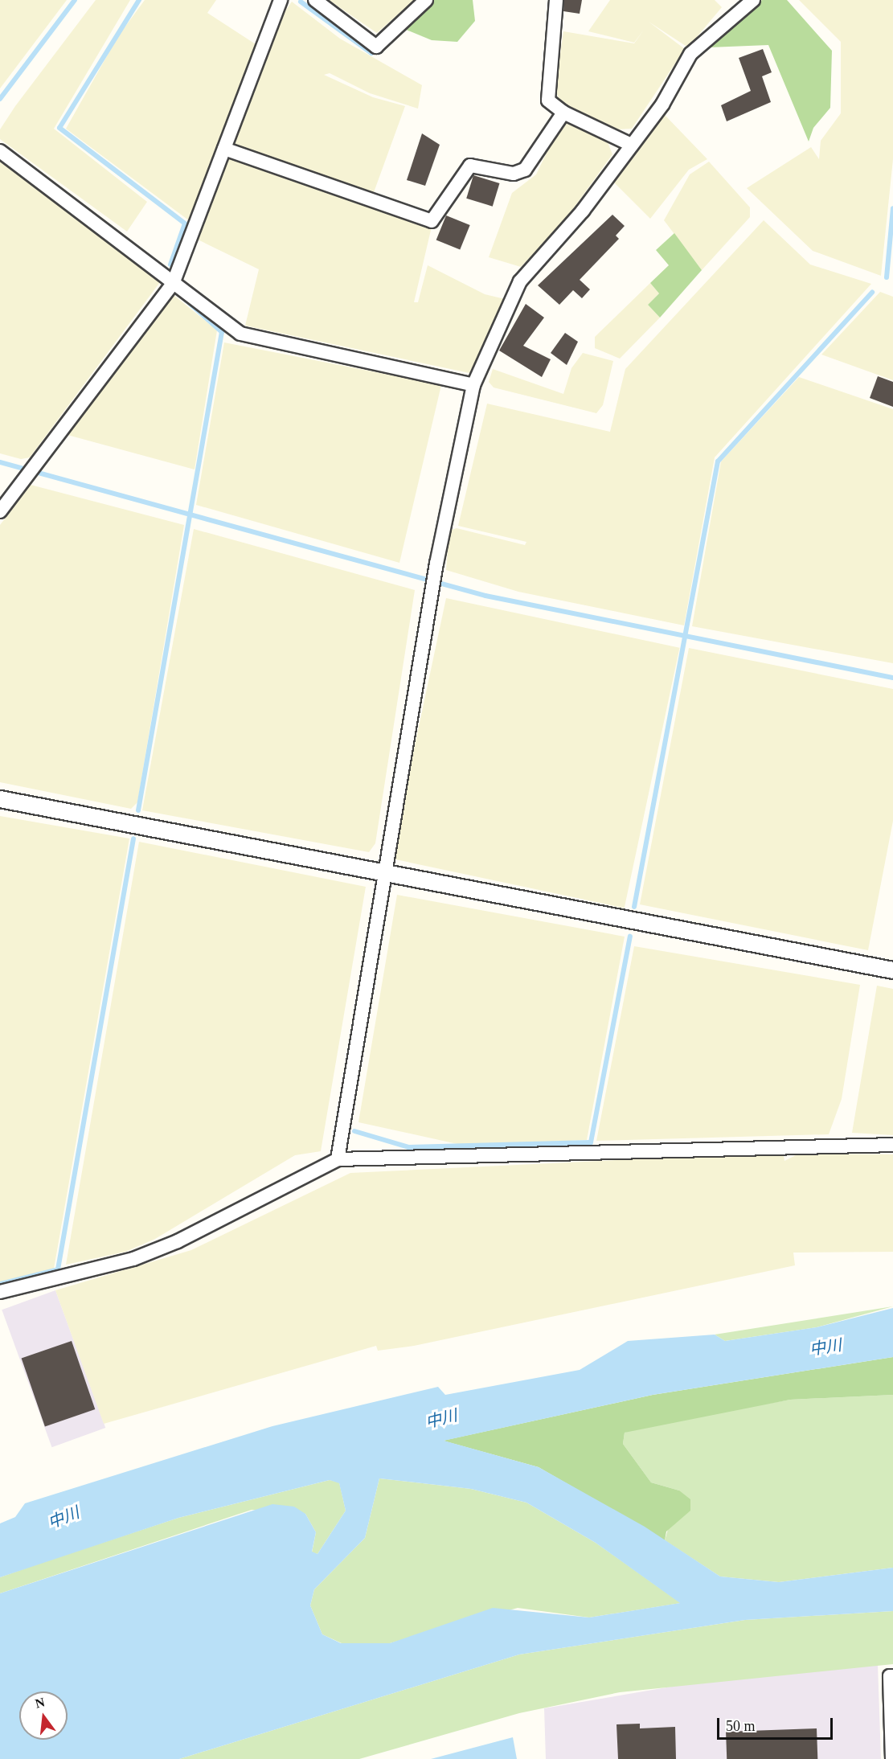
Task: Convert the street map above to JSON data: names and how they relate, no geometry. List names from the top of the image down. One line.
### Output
{"water":["中川"],"scale_bar":"50 m","north":"top"}
